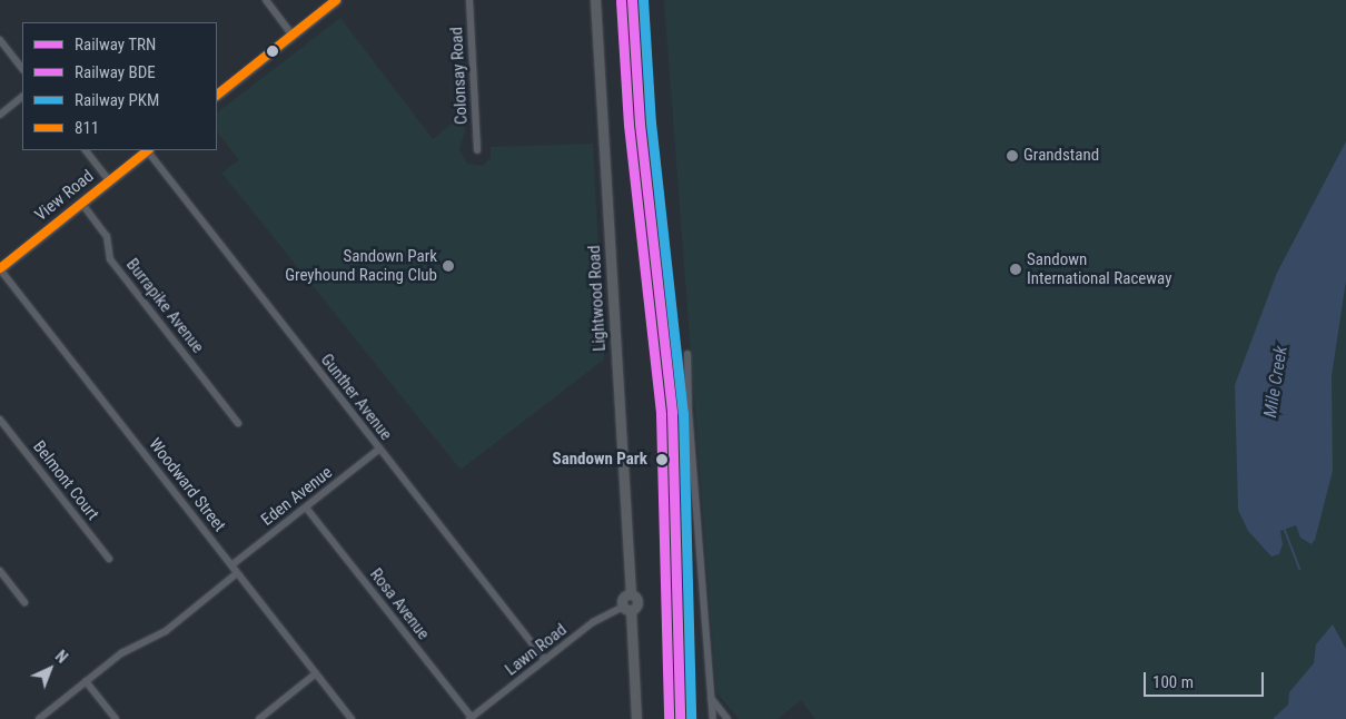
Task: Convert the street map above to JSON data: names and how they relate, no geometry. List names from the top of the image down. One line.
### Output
{"streets":{"main road":["View Road","Lightwood Road"],"street":["Colonsay Road","Burrapike Avenue","Gunther Avenue","Belmont Court","Woodward Street","Eden Avenue","Rosa Avenue","Lawn Road"]},"crossings":[["View Road","Burrapike Avenue"],["View Road","Woodward Street"],["Lightwood Road","Lawn Road"],["Gunther Avenue","Eden Avenue"],["Gunther Avenue","Lawn Road"],["Woodward Street","Eden Avenue"],["Eden Avenue","Rosa Avenue"],["Rosa Avenue","Lawn Road"]],"water":["Mile Creek"],"places":["Grandstand","Sandown Park Greyhound Racing Club","Sandown International Raceway","Sandown Park"],"lines":["rail line TRN","rail line PKM","transit line 811","rail line BDE"],"legend":["Railway TRN","Railway BDE","Railway PKM","811"],"scale_bar":"100 m","north":"top right"}
